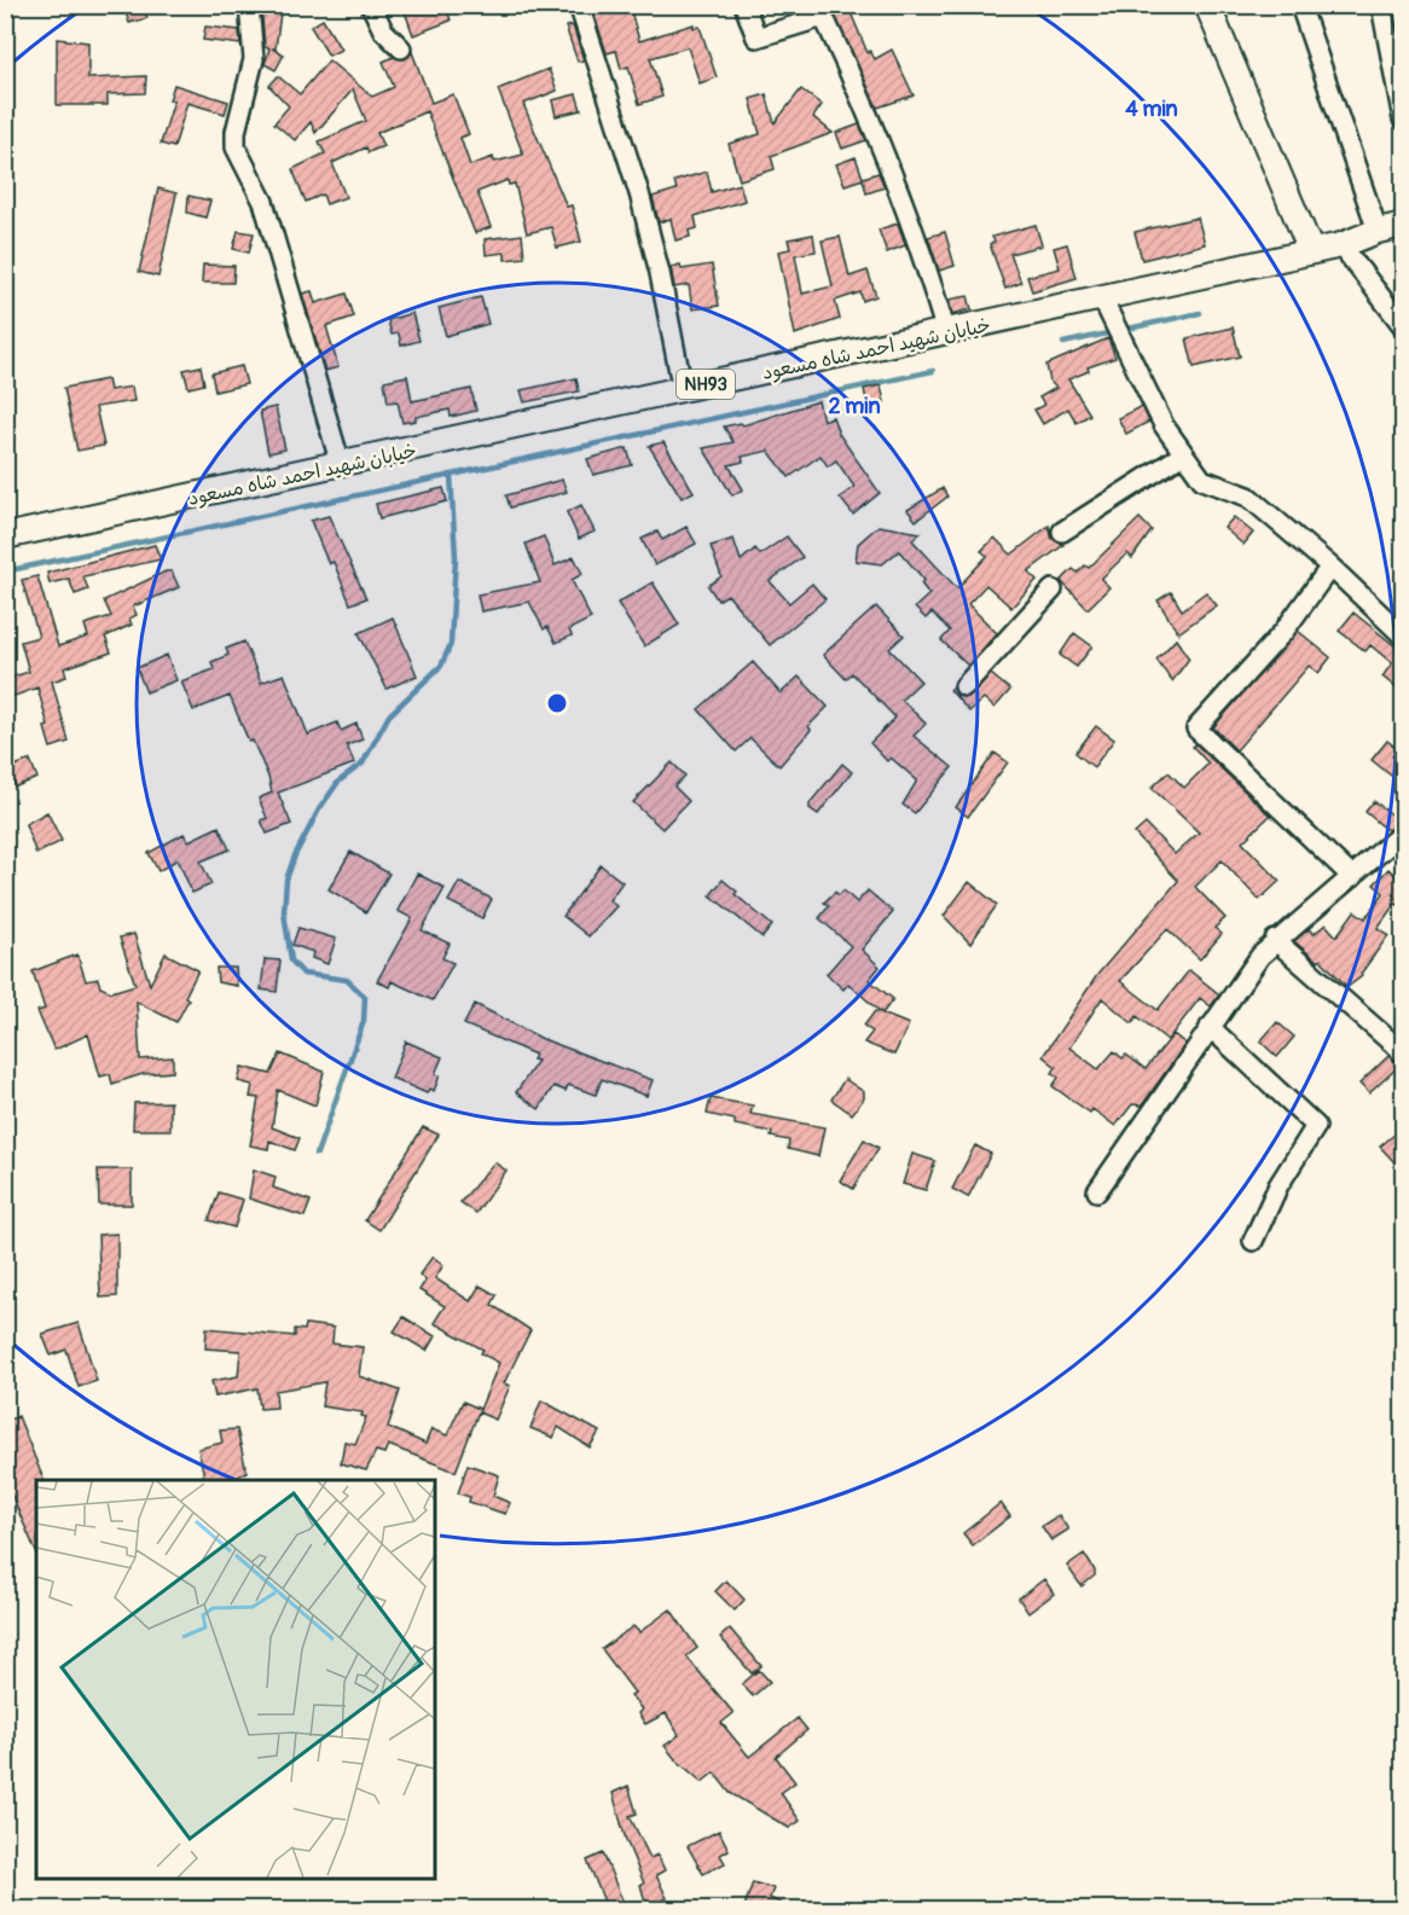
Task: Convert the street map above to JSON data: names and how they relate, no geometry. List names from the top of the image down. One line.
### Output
{"streets":{"main road":["خیابان شهید احمد شاه مسعود","NH93"]},"rings":["4 min","2 min"]}
